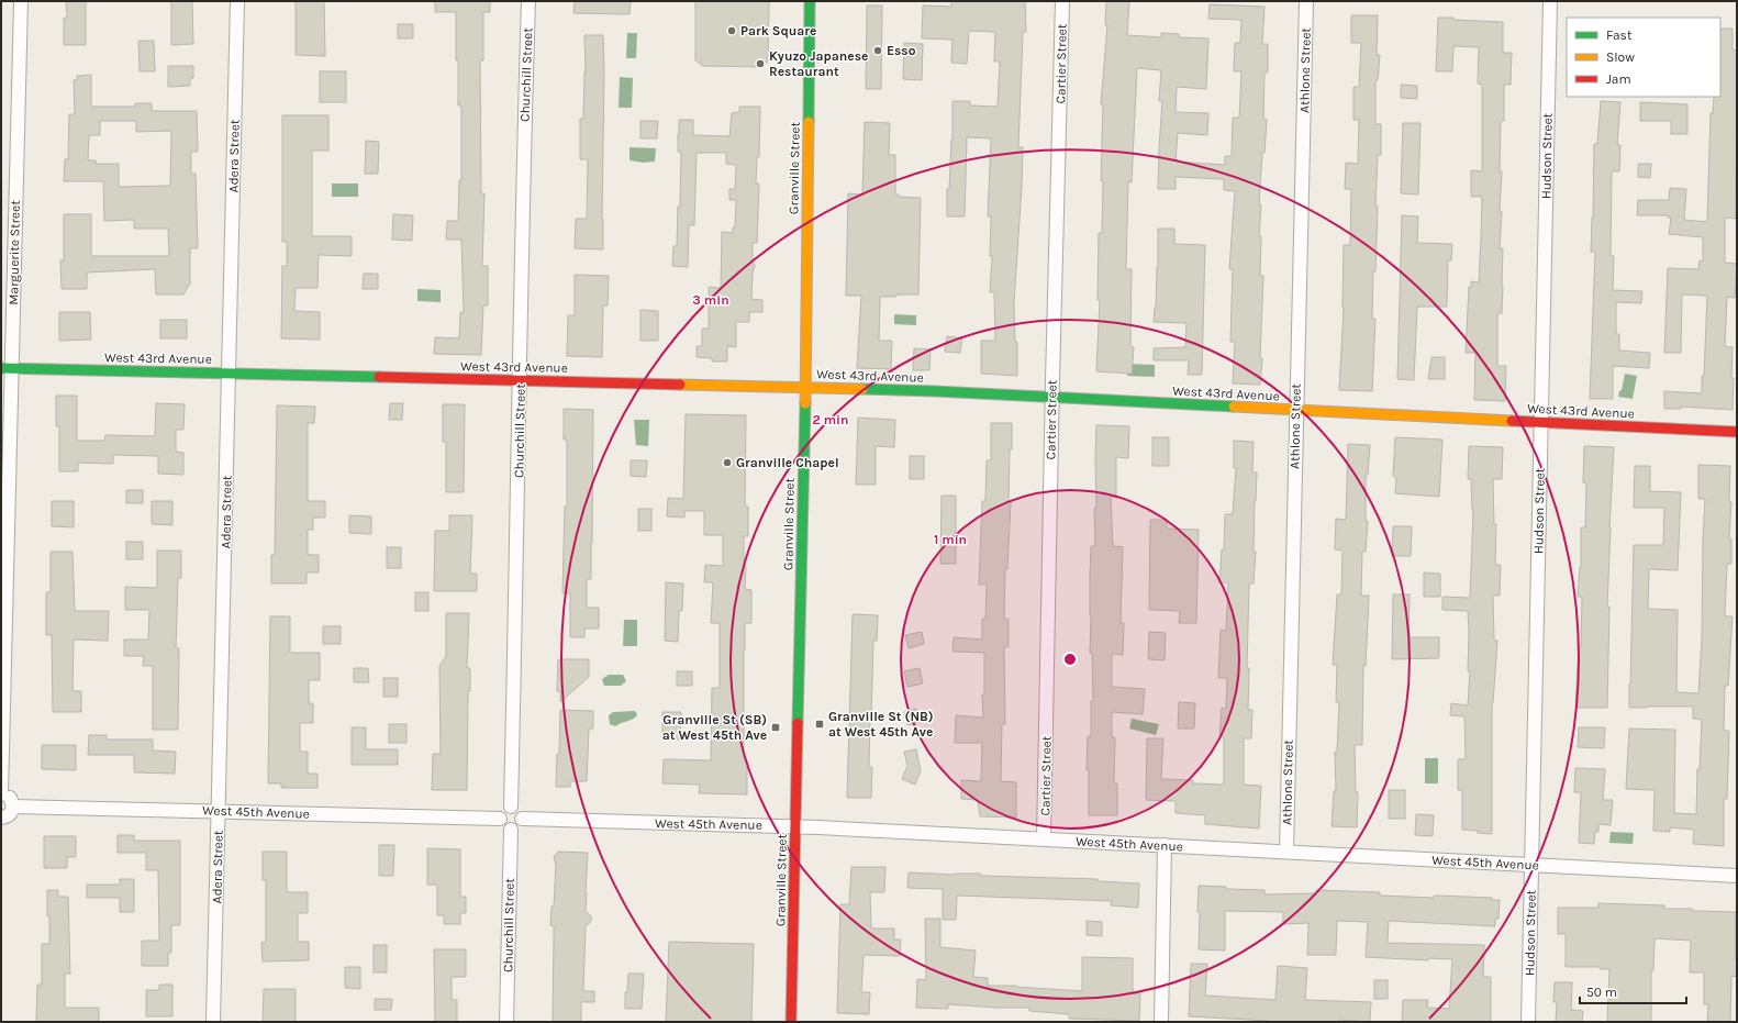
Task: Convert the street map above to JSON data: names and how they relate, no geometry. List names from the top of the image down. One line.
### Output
{"streets":{"main road":["Granville Street","West 43rd Avenue"],"street":["Cartier Street","Athlone Street","Churchill Street","Adera Street","Hudson Street","Marguerite Street","West 45th Avenue"]},"crossings":[["Cartier Street","West 43rd Avenue"],["Cartier Street","West 45th Avenue"],["Athlone Street","West 43rd Avenue"],["Athlone Street","West 45th Avenue"],["Churchill Street","West 43rd Avenue"],["Churchill Street","West 45th Avenue"],["Adera Street","West 43rd Avenue"],["Adera Street","West 45th Avenue"],["Hudson Street","West 43rd Avenue"],["Hudson Street","West 45th Avenue"],["Granville Street","West 43rd Avenue"],["Granville Street","West 45th Avenue"],["Marguerite Street","West 43rd Avenue"]],"places":{"other":["Park Square","Esso","Kyuzo Japanese Restaurant","Granville Chapel"],"transit":["Granville St (NB) at West 45th Ave","Granville St (SB) at West 45th Ave"]},"legend":["Fast","Slow","Jam"],"scale_bar":"50 m","rings":["3 min","2 min","1 min"]}
